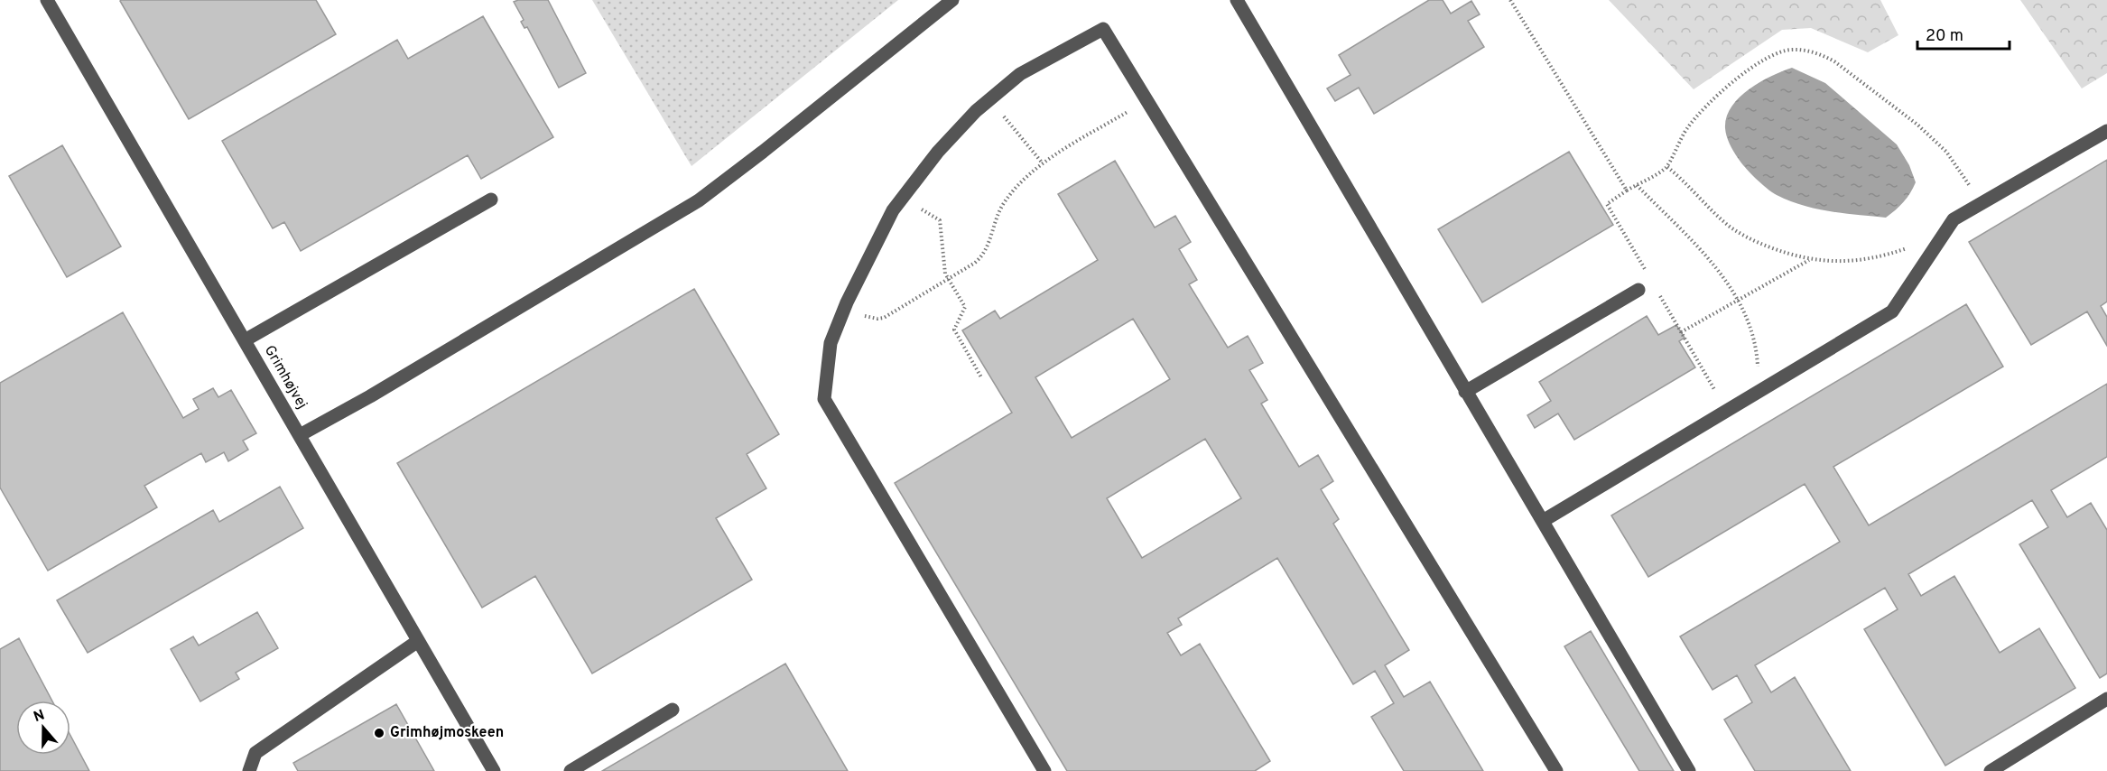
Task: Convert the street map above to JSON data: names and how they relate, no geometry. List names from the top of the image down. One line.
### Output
{"streets":{"street":["Grimhøjvej"]},"places":["Grimhøjmoskeen"],"scale_bar":"20 m","north":"top"}
